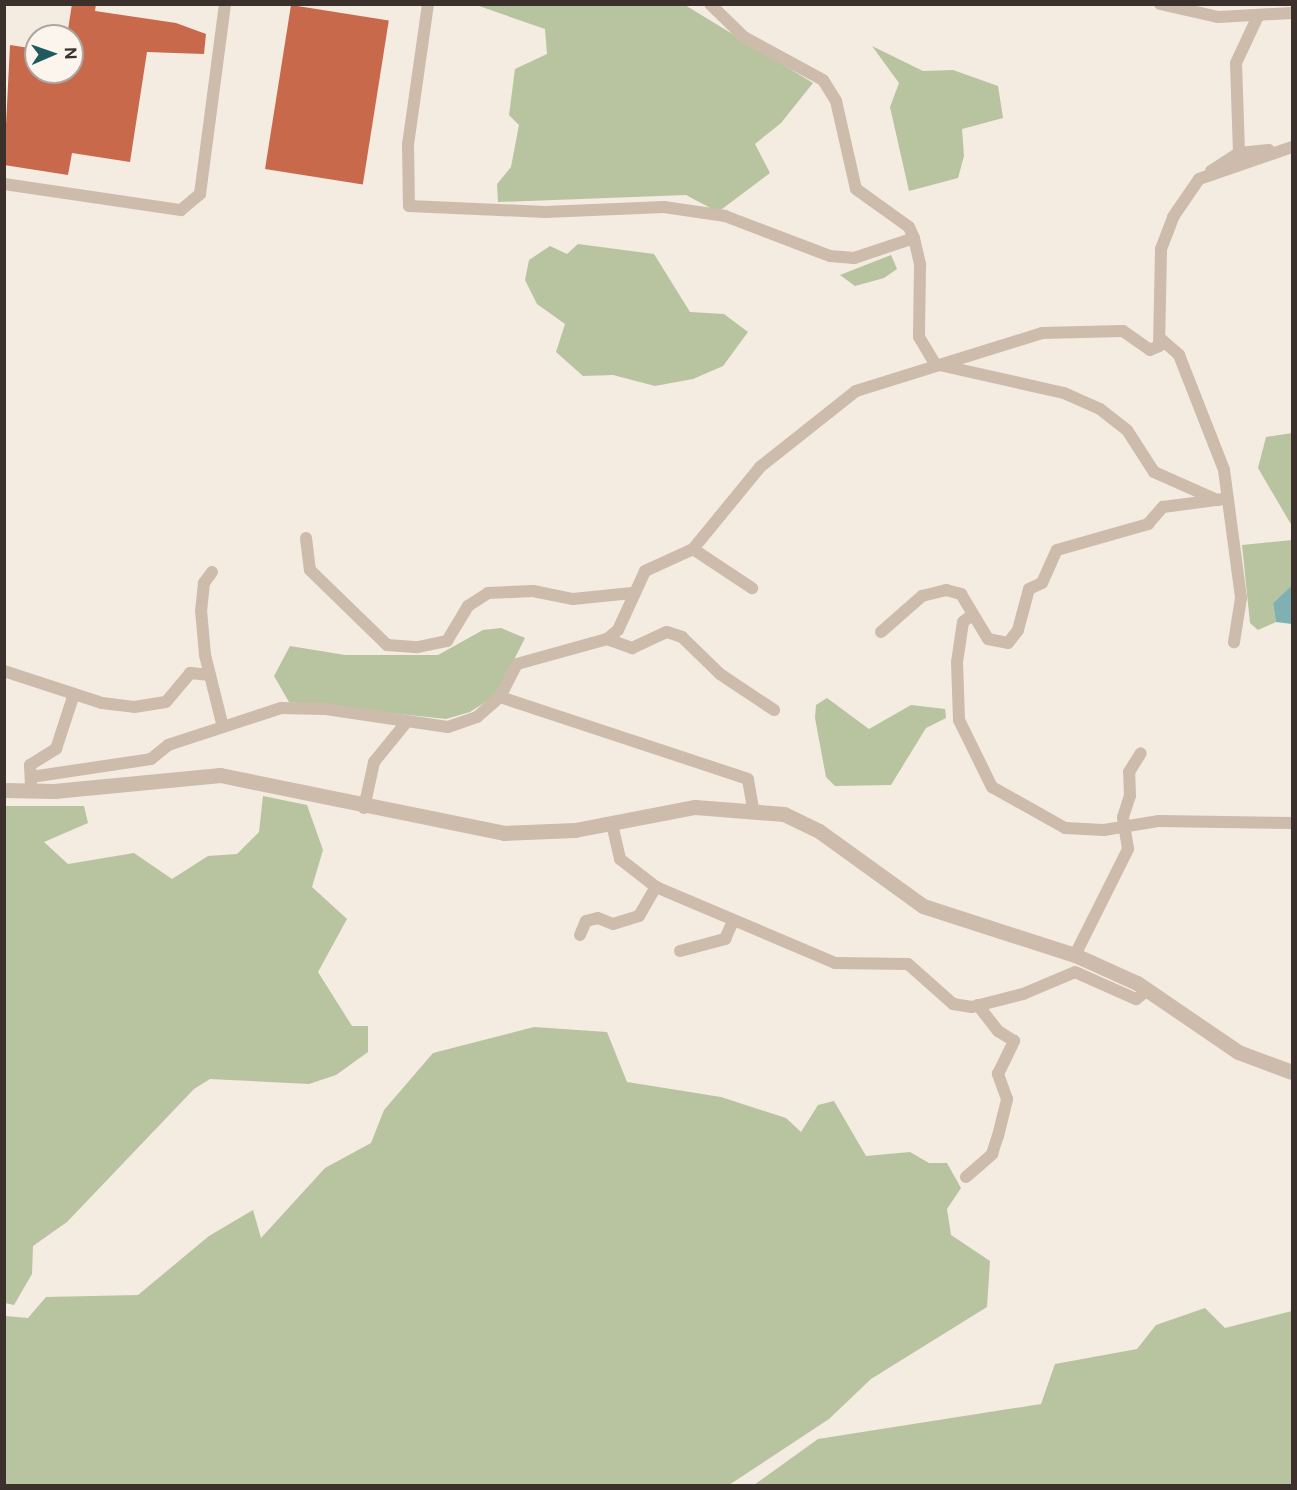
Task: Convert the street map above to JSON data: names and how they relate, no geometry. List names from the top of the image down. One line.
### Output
{"north":"right"}
